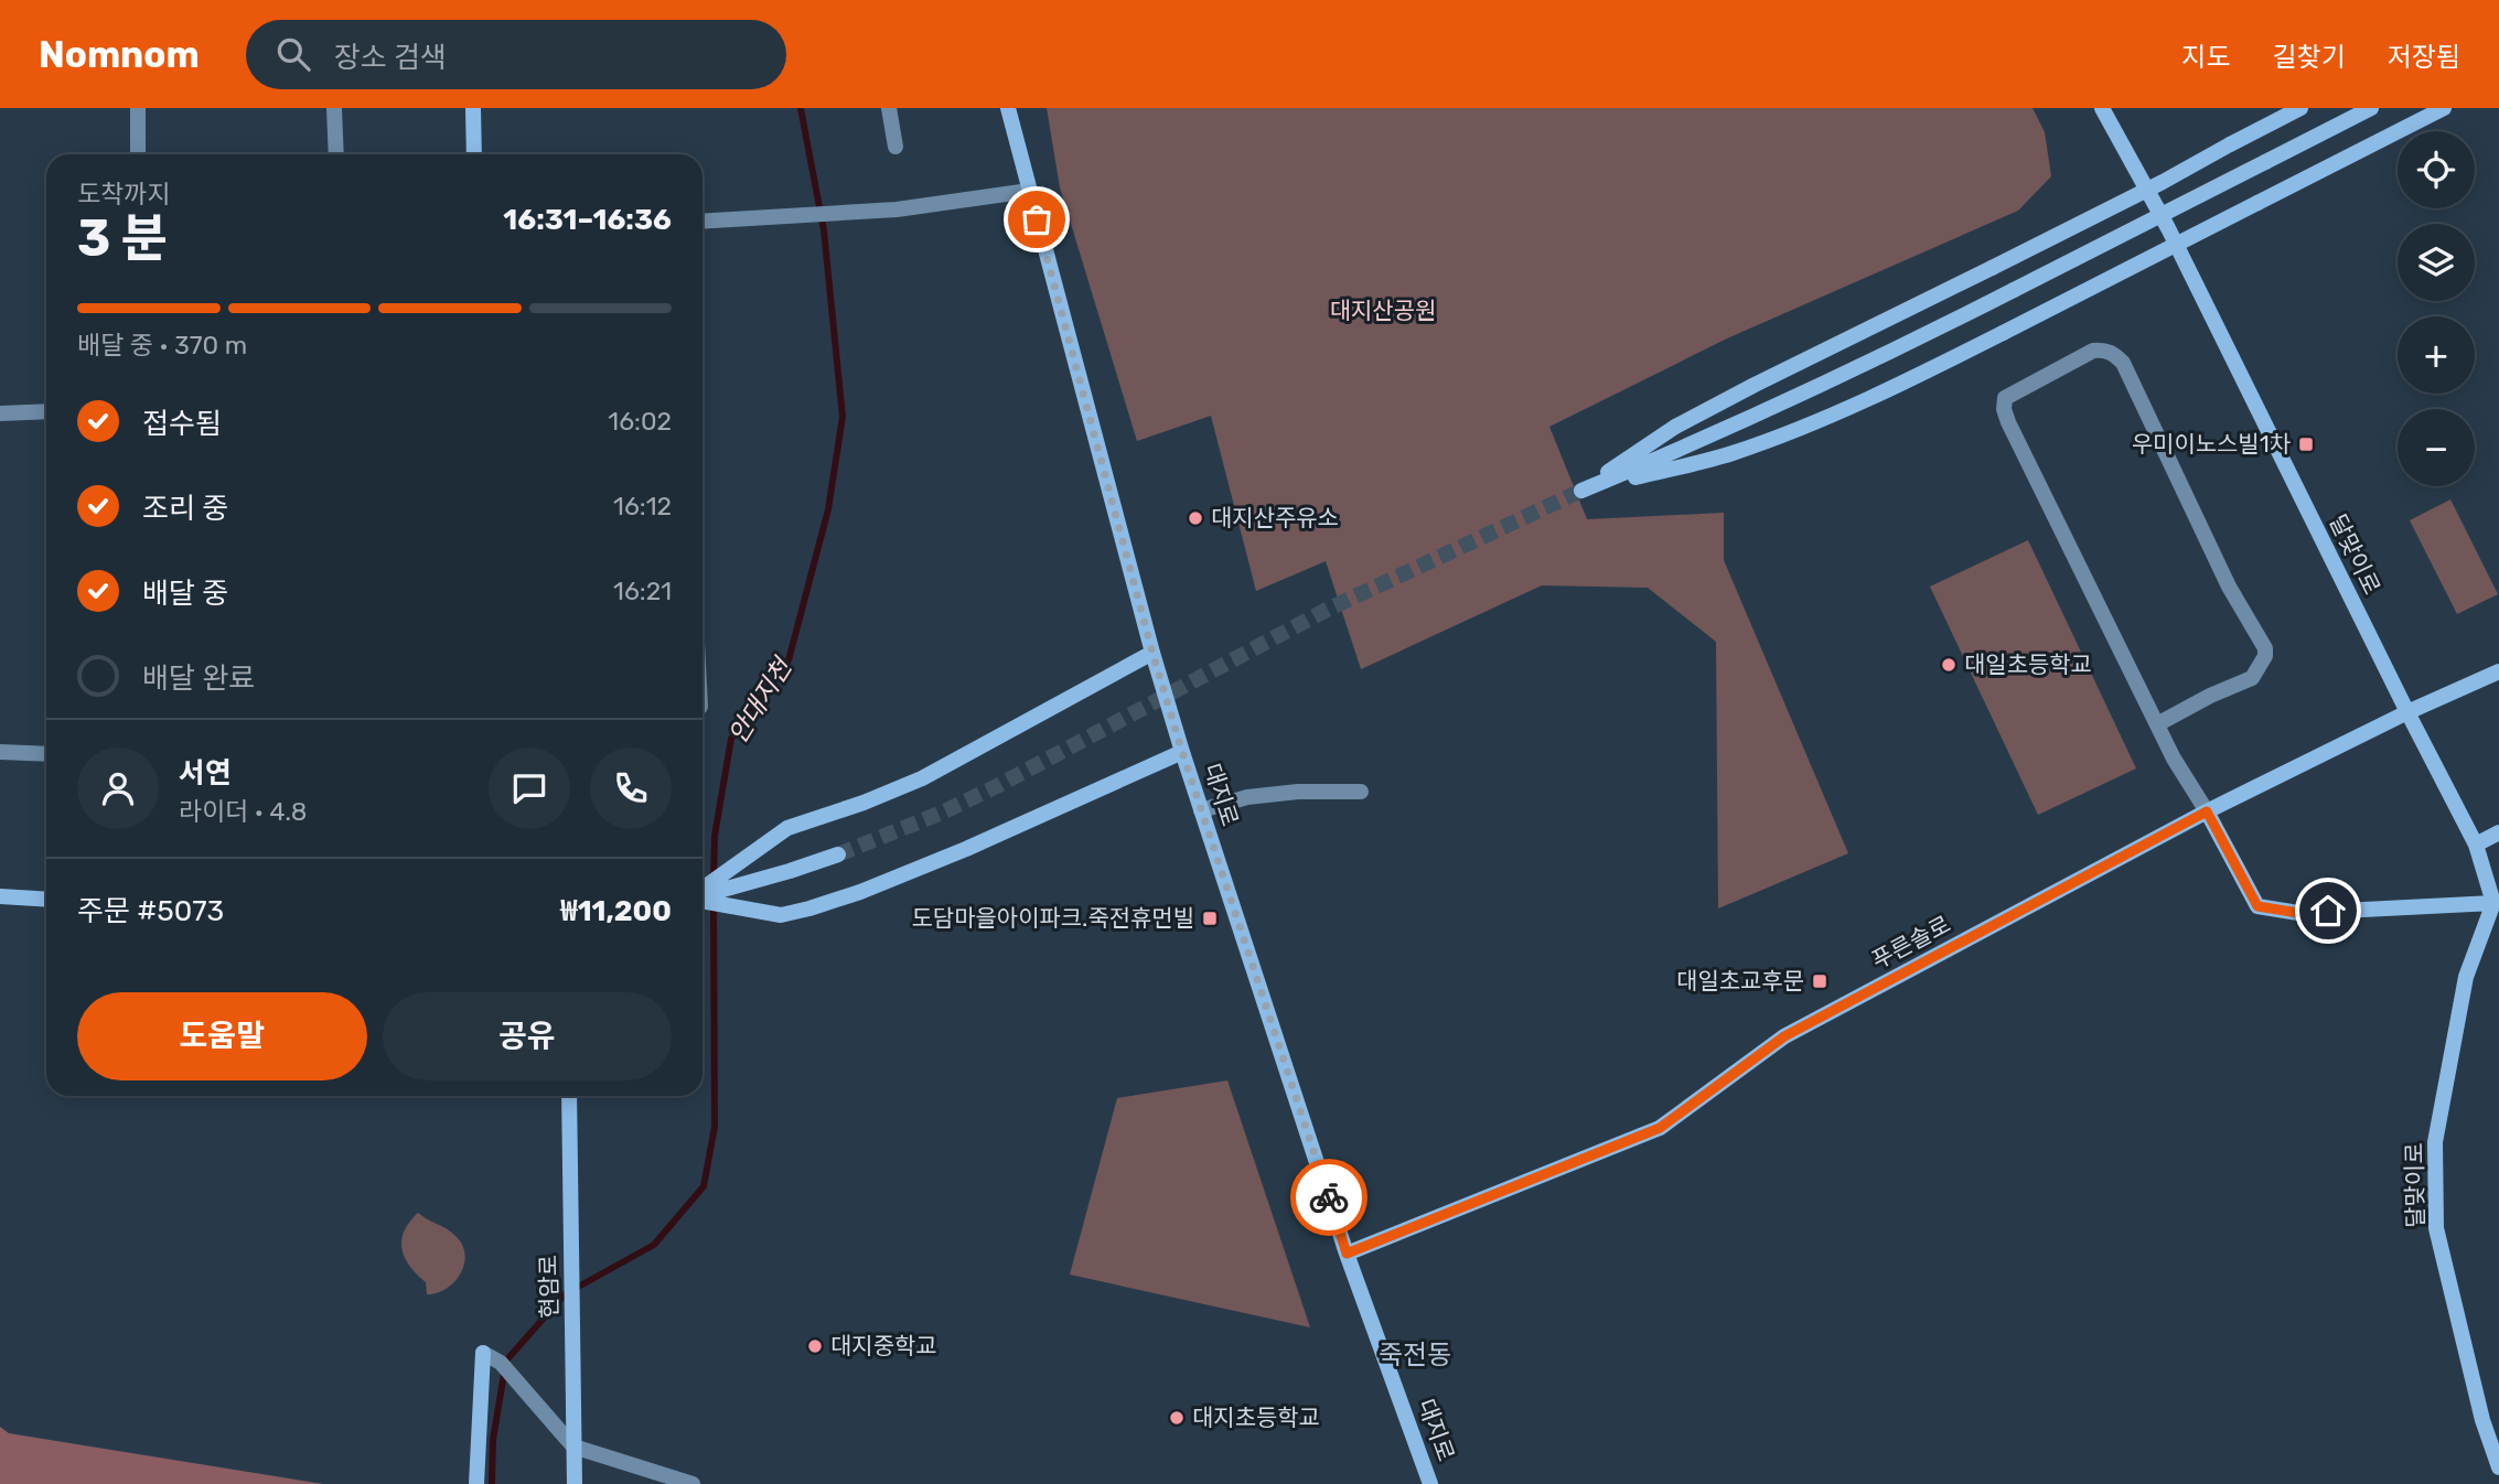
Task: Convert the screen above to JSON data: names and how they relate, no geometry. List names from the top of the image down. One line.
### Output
{"streets":{"street":["달맞이로","대지로","푸른솔로","현암로"]},"crossings":[["달맞이로","푸른솔로"],["대지로","푸른솔로"]],"districts":["죽전동"],"water":["안대지천"],"parks":["대지산공원"],"places":{"transit":["우미이노스빌1차","도담마을아이파크.죽전휴먼빌","대일초교후문"],"other":["대지산주유소","대일초등학교","대지중학교","대지초등학교"]},"page":{"header":"Nomnom","search":"장소 검색","nav":["지도","길찾기","저장됨"],"map_buttons":["+","−"],"heading":["3 분","도착까지","16:31–16:36"],"panel":["서연","라이더 · 4.8","주문 #5073","₩11,200"],"bar":"배달 중 · 370 m","list":[["접수됨","16:02"],["조리 중","16:12"],["배달 중","16:21"],"배달 완료"],"buttons":["도움말","공유"]}}
